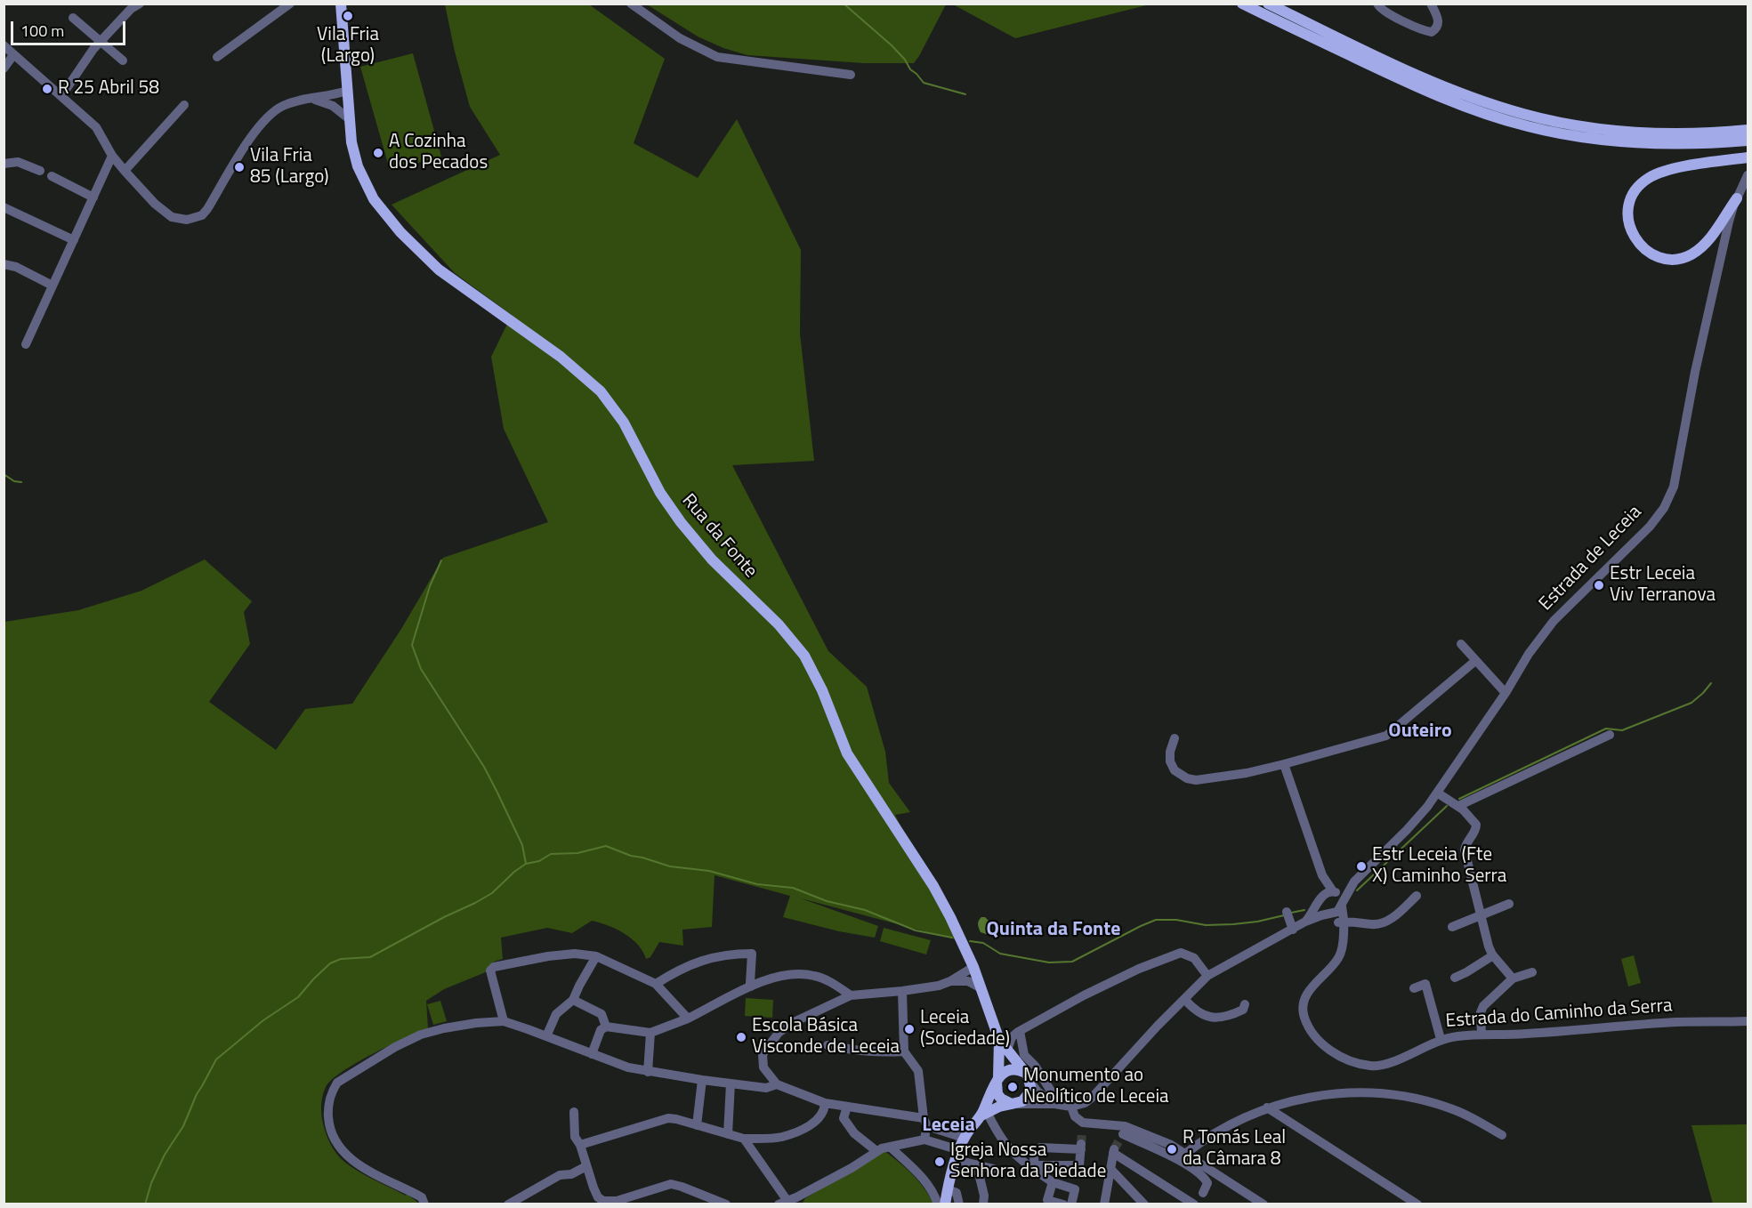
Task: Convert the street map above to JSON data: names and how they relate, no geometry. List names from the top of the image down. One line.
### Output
{"streets":{"main road":["Rua da Fonte"],"street":["Estrada de Leceia","Estrada do Caminho da Serra"]},"crossings":[["Estrada de Leceia","Estrada do Caminho da Serra"]],"districts":["Outeiro","Quinta da Fonte","Leceia"],"places":["Vila Fria (Largo)","R 25 Abril 58","A Cozinha dos Pecados","Vila Fria 85 (Largo)","Estr Leceia Viv Terranova","Estr Leceia (Fte X) Caminho Serra","Leceia (Sociedade)","Escola Básica Visconde de Leceia","Monumento ao Neolítico de Leceia","R Tomás Leal da Câmara 8","Igreja Nossa Senhora da Piedade"],"scale_bar":"100 m"}
